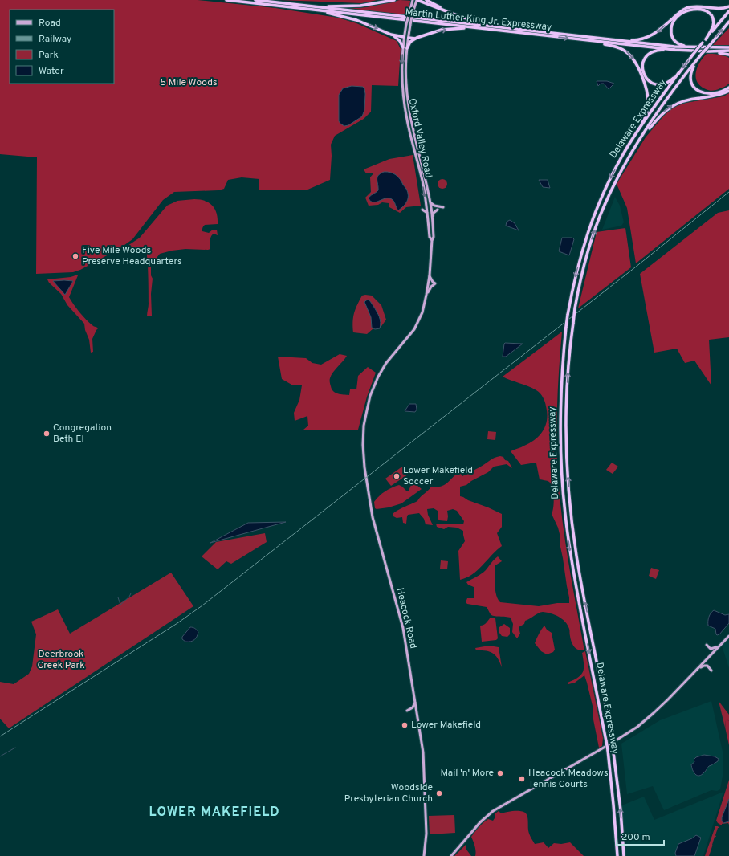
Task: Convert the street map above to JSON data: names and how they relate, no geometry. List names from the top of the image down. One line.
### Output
{"streets":{"highway":["Martin Luther King Jr. Expressway","Delaware Expressway"],"main road":["Oxford Valley Road","Heacock Road"]},"crossings":[["Oxford Valley Road","Heacock Road"]],"districts":["LOWER MAKEFIELD"],"parks":["5 Mile Woods","Deerbrook Creek Park"],"places":["Five Mile Woods Preserve Headquarters","Congregation Beth El","Lower Makefield Soccer","Lower Makefield","Mail 'n' More","Heacock Meadows Tennis Courts","Woodside Presbyterian Church"],"legend":["Road","Railway","Park","Water"],"scale_bar":"200 m"}
